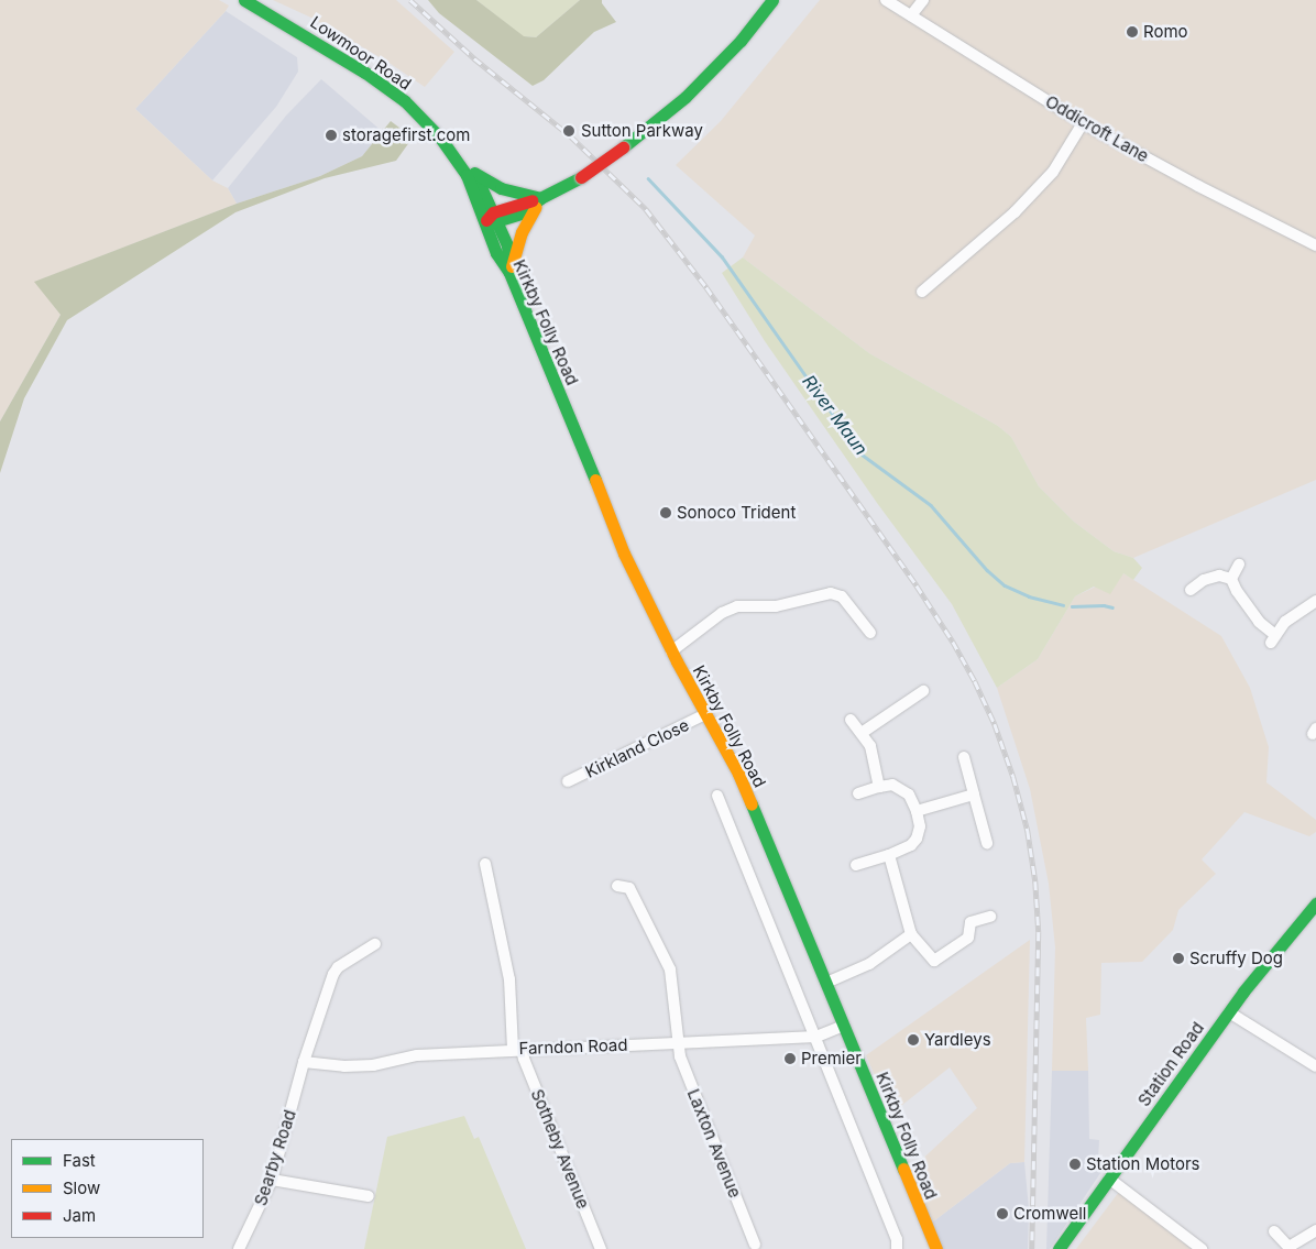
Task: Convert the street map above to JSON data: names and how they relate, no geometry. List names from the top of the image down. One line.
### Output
{"streets":{"main road":["Lowmoor Road","Kirkby Folly Road","Station Road"],"street":["Oddicroft Lane","Kirkland Close","Farndon Road","Laxton Avenue","Sotheby Avenue","Searby Road"]},"crossings":[["Lowmoor Road","Kirkby Folly Road"],["Kirkby Folly Road","Kirkland Close"],["Kirkby Folly Road","Farndon Road"],["Farndon Road","Laxton Avenue"],["Farndon Road","Sotheby Avenue"],["Farndon Road","Searby Road"]],"water":["River Maun"],"places":["Romo","Sutton Parkway","storagefirst.com","Sonoco Trident","Scruffy Dog","Yardleys","Premier","Station Motors","Cromwell"],"legend":["Fast","Slow","Jam"]}
